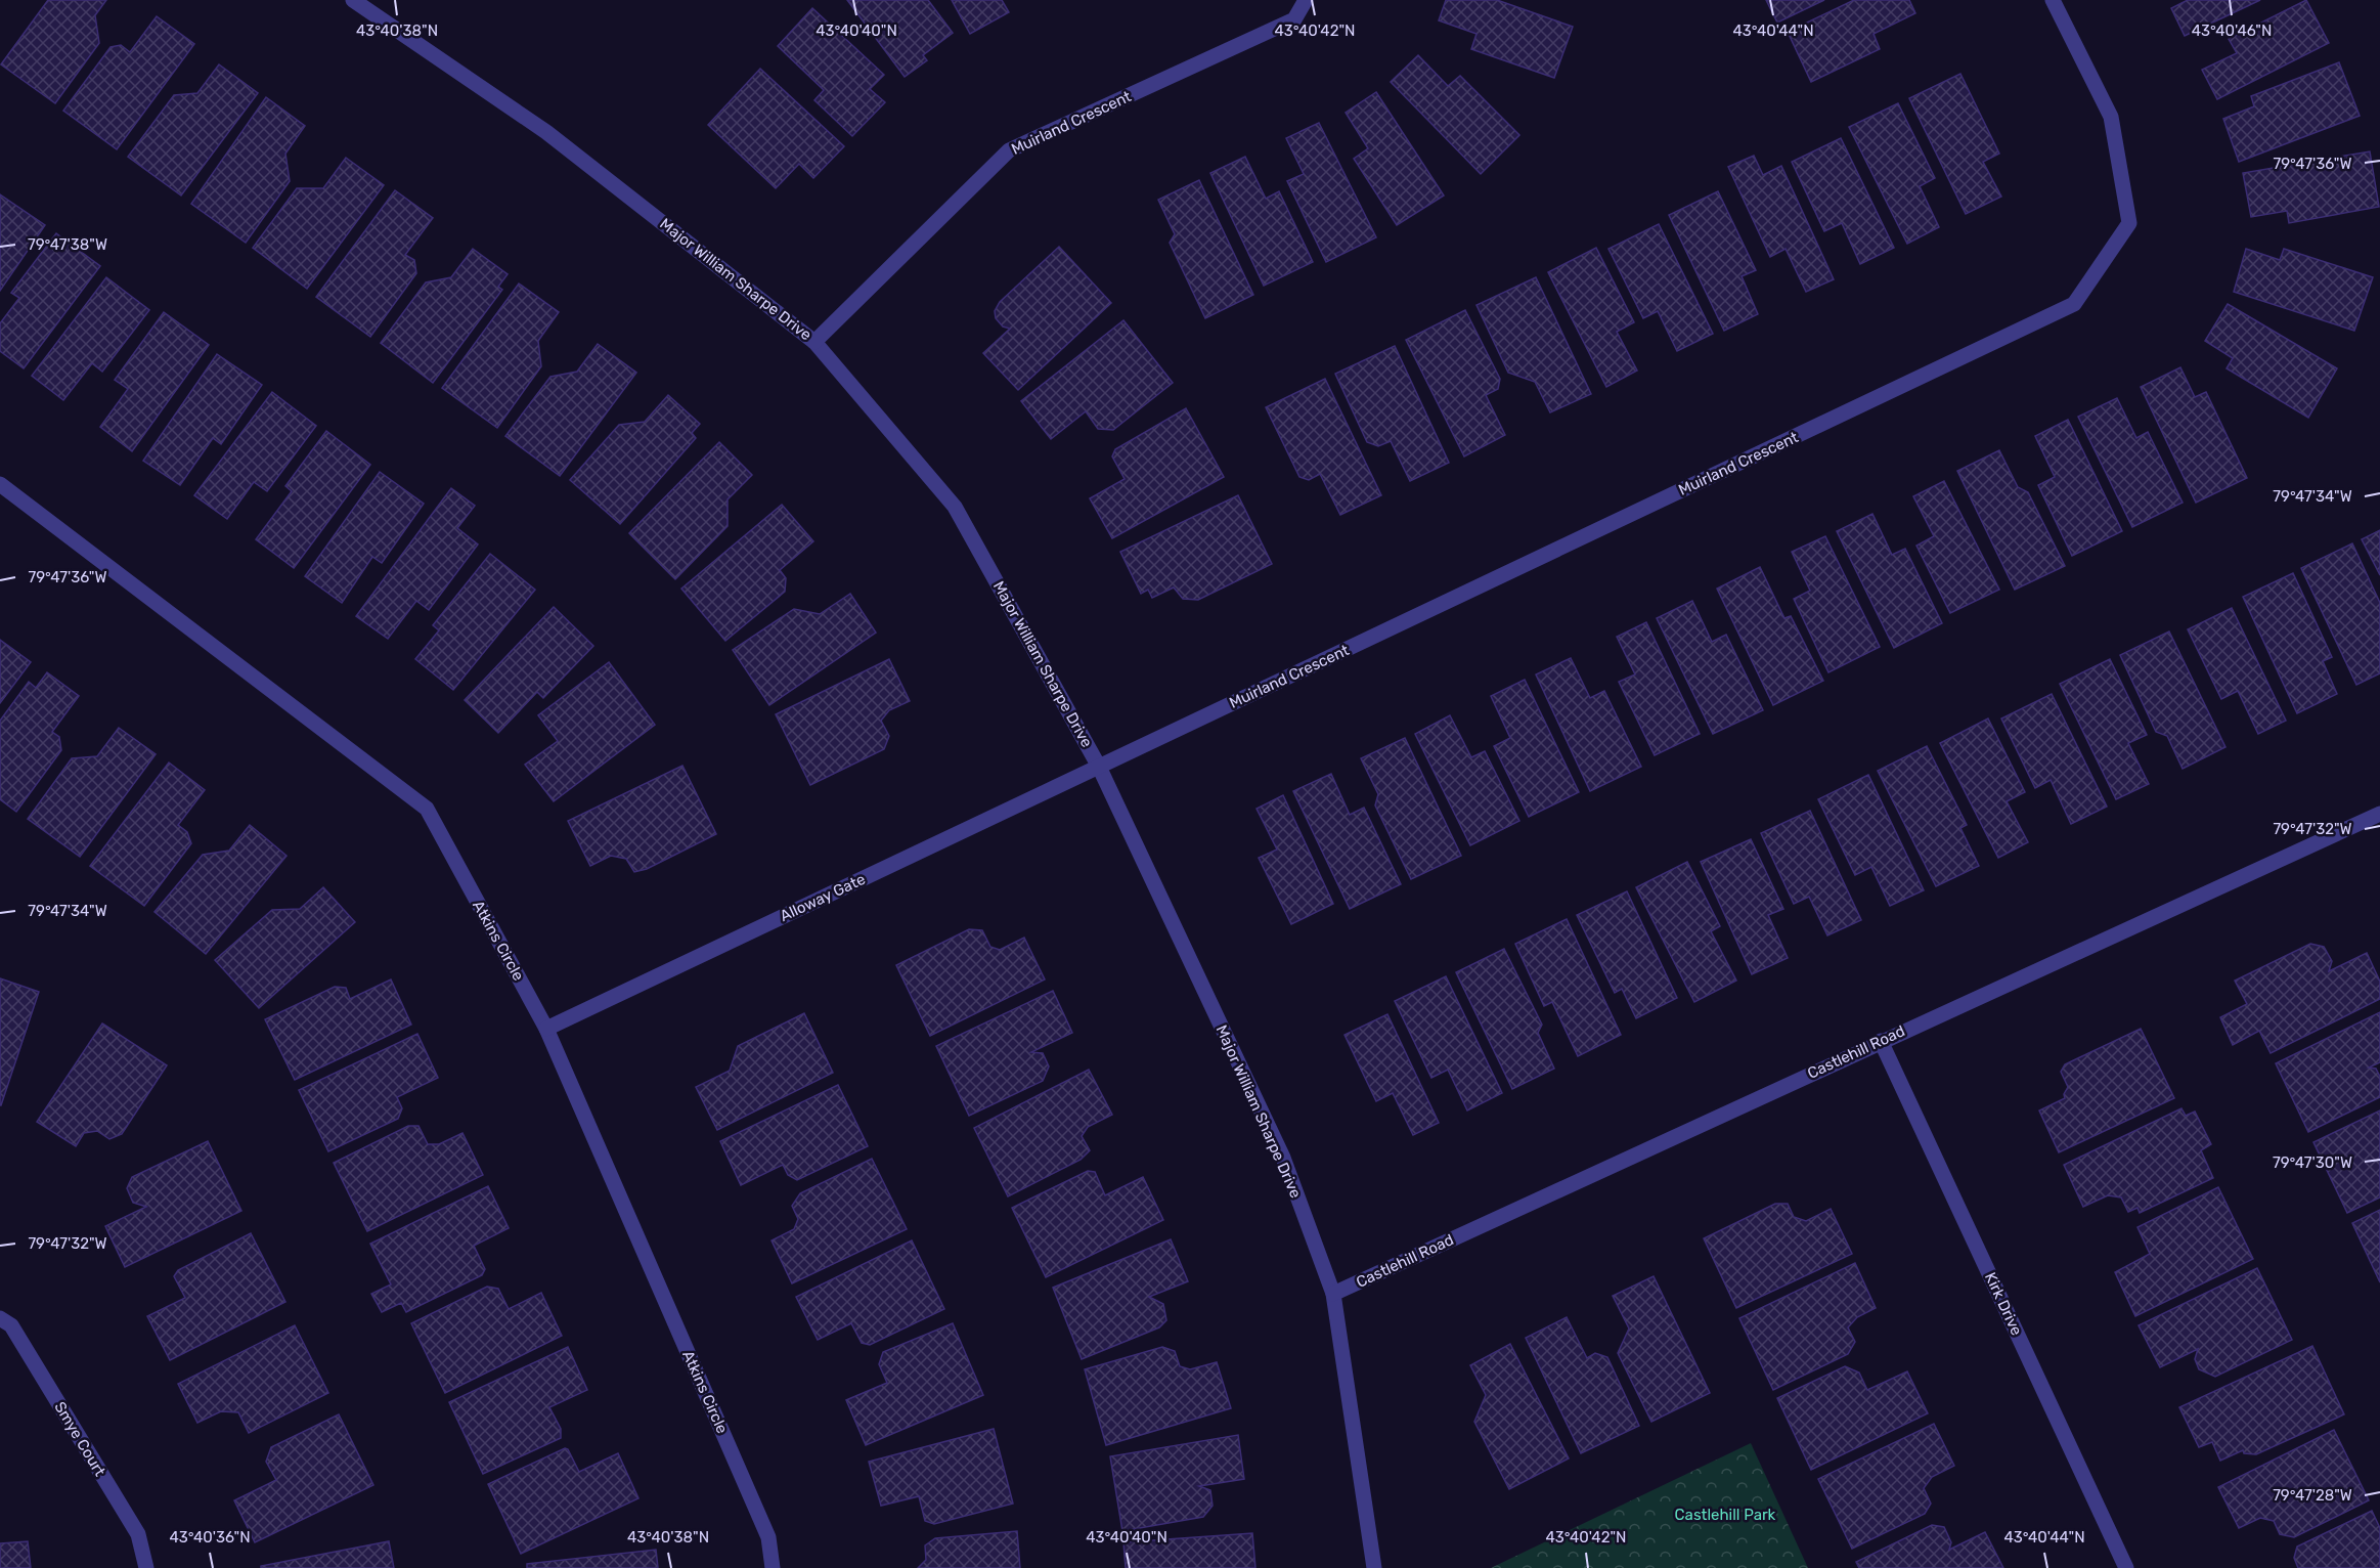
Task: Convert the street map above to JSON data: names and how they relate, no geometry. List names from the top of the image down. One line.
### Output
{"streets":{"street":["Muirland Crescent","Major William Sharpe Drive","Alloway Gate","Atkins Circle","Castlehill Road","Kirk Drive","Smye Court"]},"crossings":[["Muirland Crescent","Major William Sharpe Drive"],["Muirland Crescent","Alloway Gate"],["Major William Sharpe Drive","Alloway Gate"],["Major William Sharpe Drive","Castlehill Road"],["Alloway Gate","Atkins Circle"],["Castlehill Road","Kirk Drive"]],"parks":["Castlehill Park"],"coordinates":["43°40'46\"N","43°40'38\"N","43°40'40\"N","43°40'42\"N","43°40'44\"N","79°47'36\"W","79°47'38\"W","79°47'34\"W","79°47'32\"W","79°47'30\"W","79°47'28\"W","43°40'36\"N"]}
